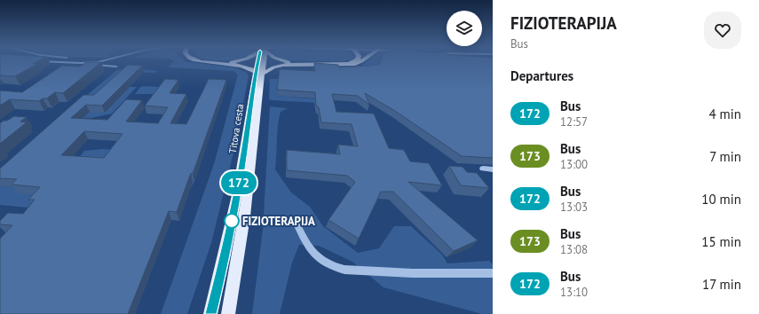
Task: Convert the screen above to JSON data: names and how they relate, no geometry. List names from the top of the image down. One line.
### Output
{"streets":{"main road":["Titova cesta"]},"places":["FIZIOTERAPIJA"],"lines":["bus line 172"],"page":{"on_map":"172","heading":[["FIZIOTERAPIJA","Bus"],"Departures"],"list":[{"mark":"172","name":"Bus","note":"12:57","value":"4 min"},{"mark":"173","name":"Bus","note":"13:00","value":"7 min"},{"mark":"172","name":"Bus","note":"13:03","value":"10 min"},{"mark":"173","name":"Bus","note":"13:08","value":"15 min"},{"mark":"172","name":"Bus","note":"13:10","value":"17 min"}]}}
